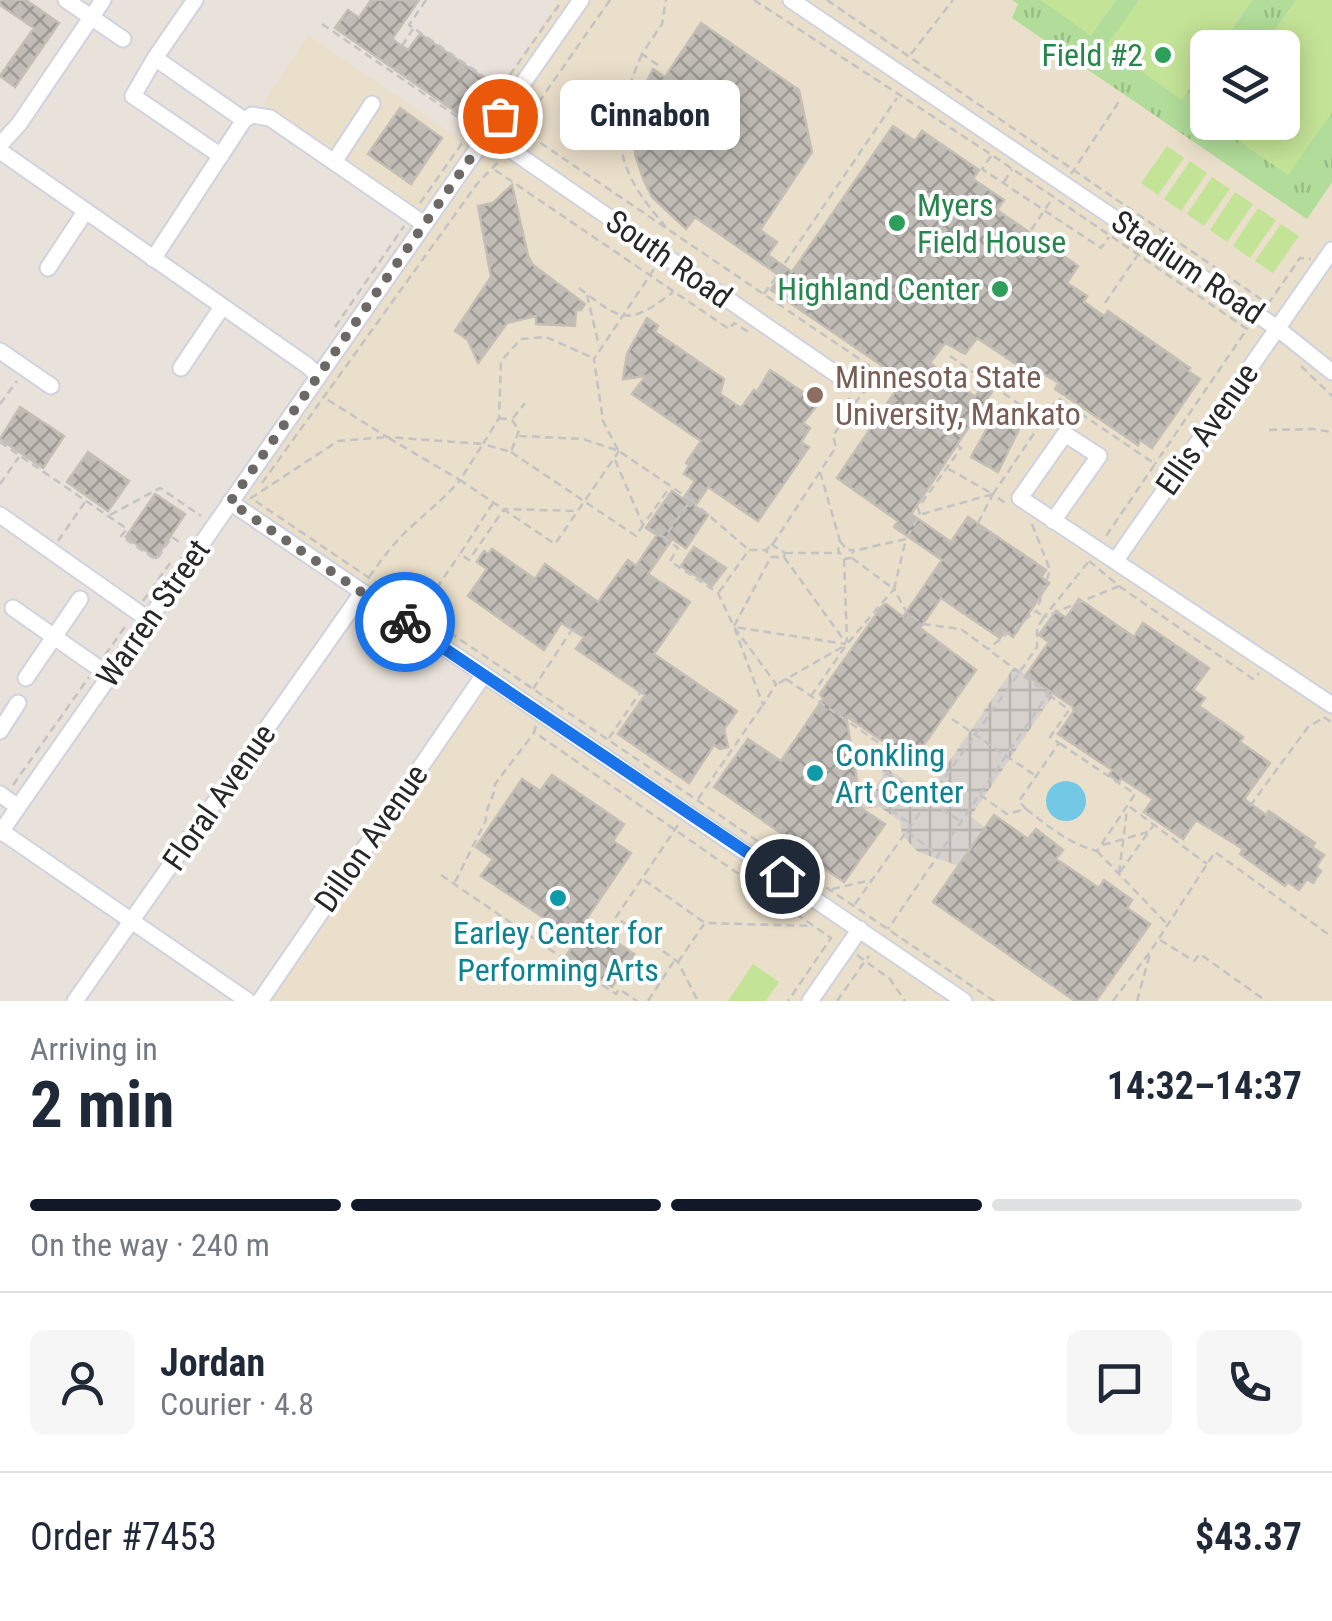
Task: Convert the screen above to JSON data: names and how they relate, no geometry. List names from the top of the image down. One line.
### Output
{"streets":{"street":["South Road","Stadium Road","Ellis Avenue","Warren Street","Floral Avenue","Dillon Avenue"]},"crossings":[["South Road","Warren Street"],["Stadium Road","Ellis Avenue"]],"places":["Field #2","Cinnabon","Myers Field House","Highland Center","Minnesota State University, Mankato","Conkling Art Center","Earley Center for Performing Arts"],"page":{"bubble":"Cinnabon","heading":["2 min","Arriving in","14:32–14:37"],"panel":["Jordan","Courier · 4.8","Order #7453","$43.37"],"bar":"On the way · 240 m"}}
